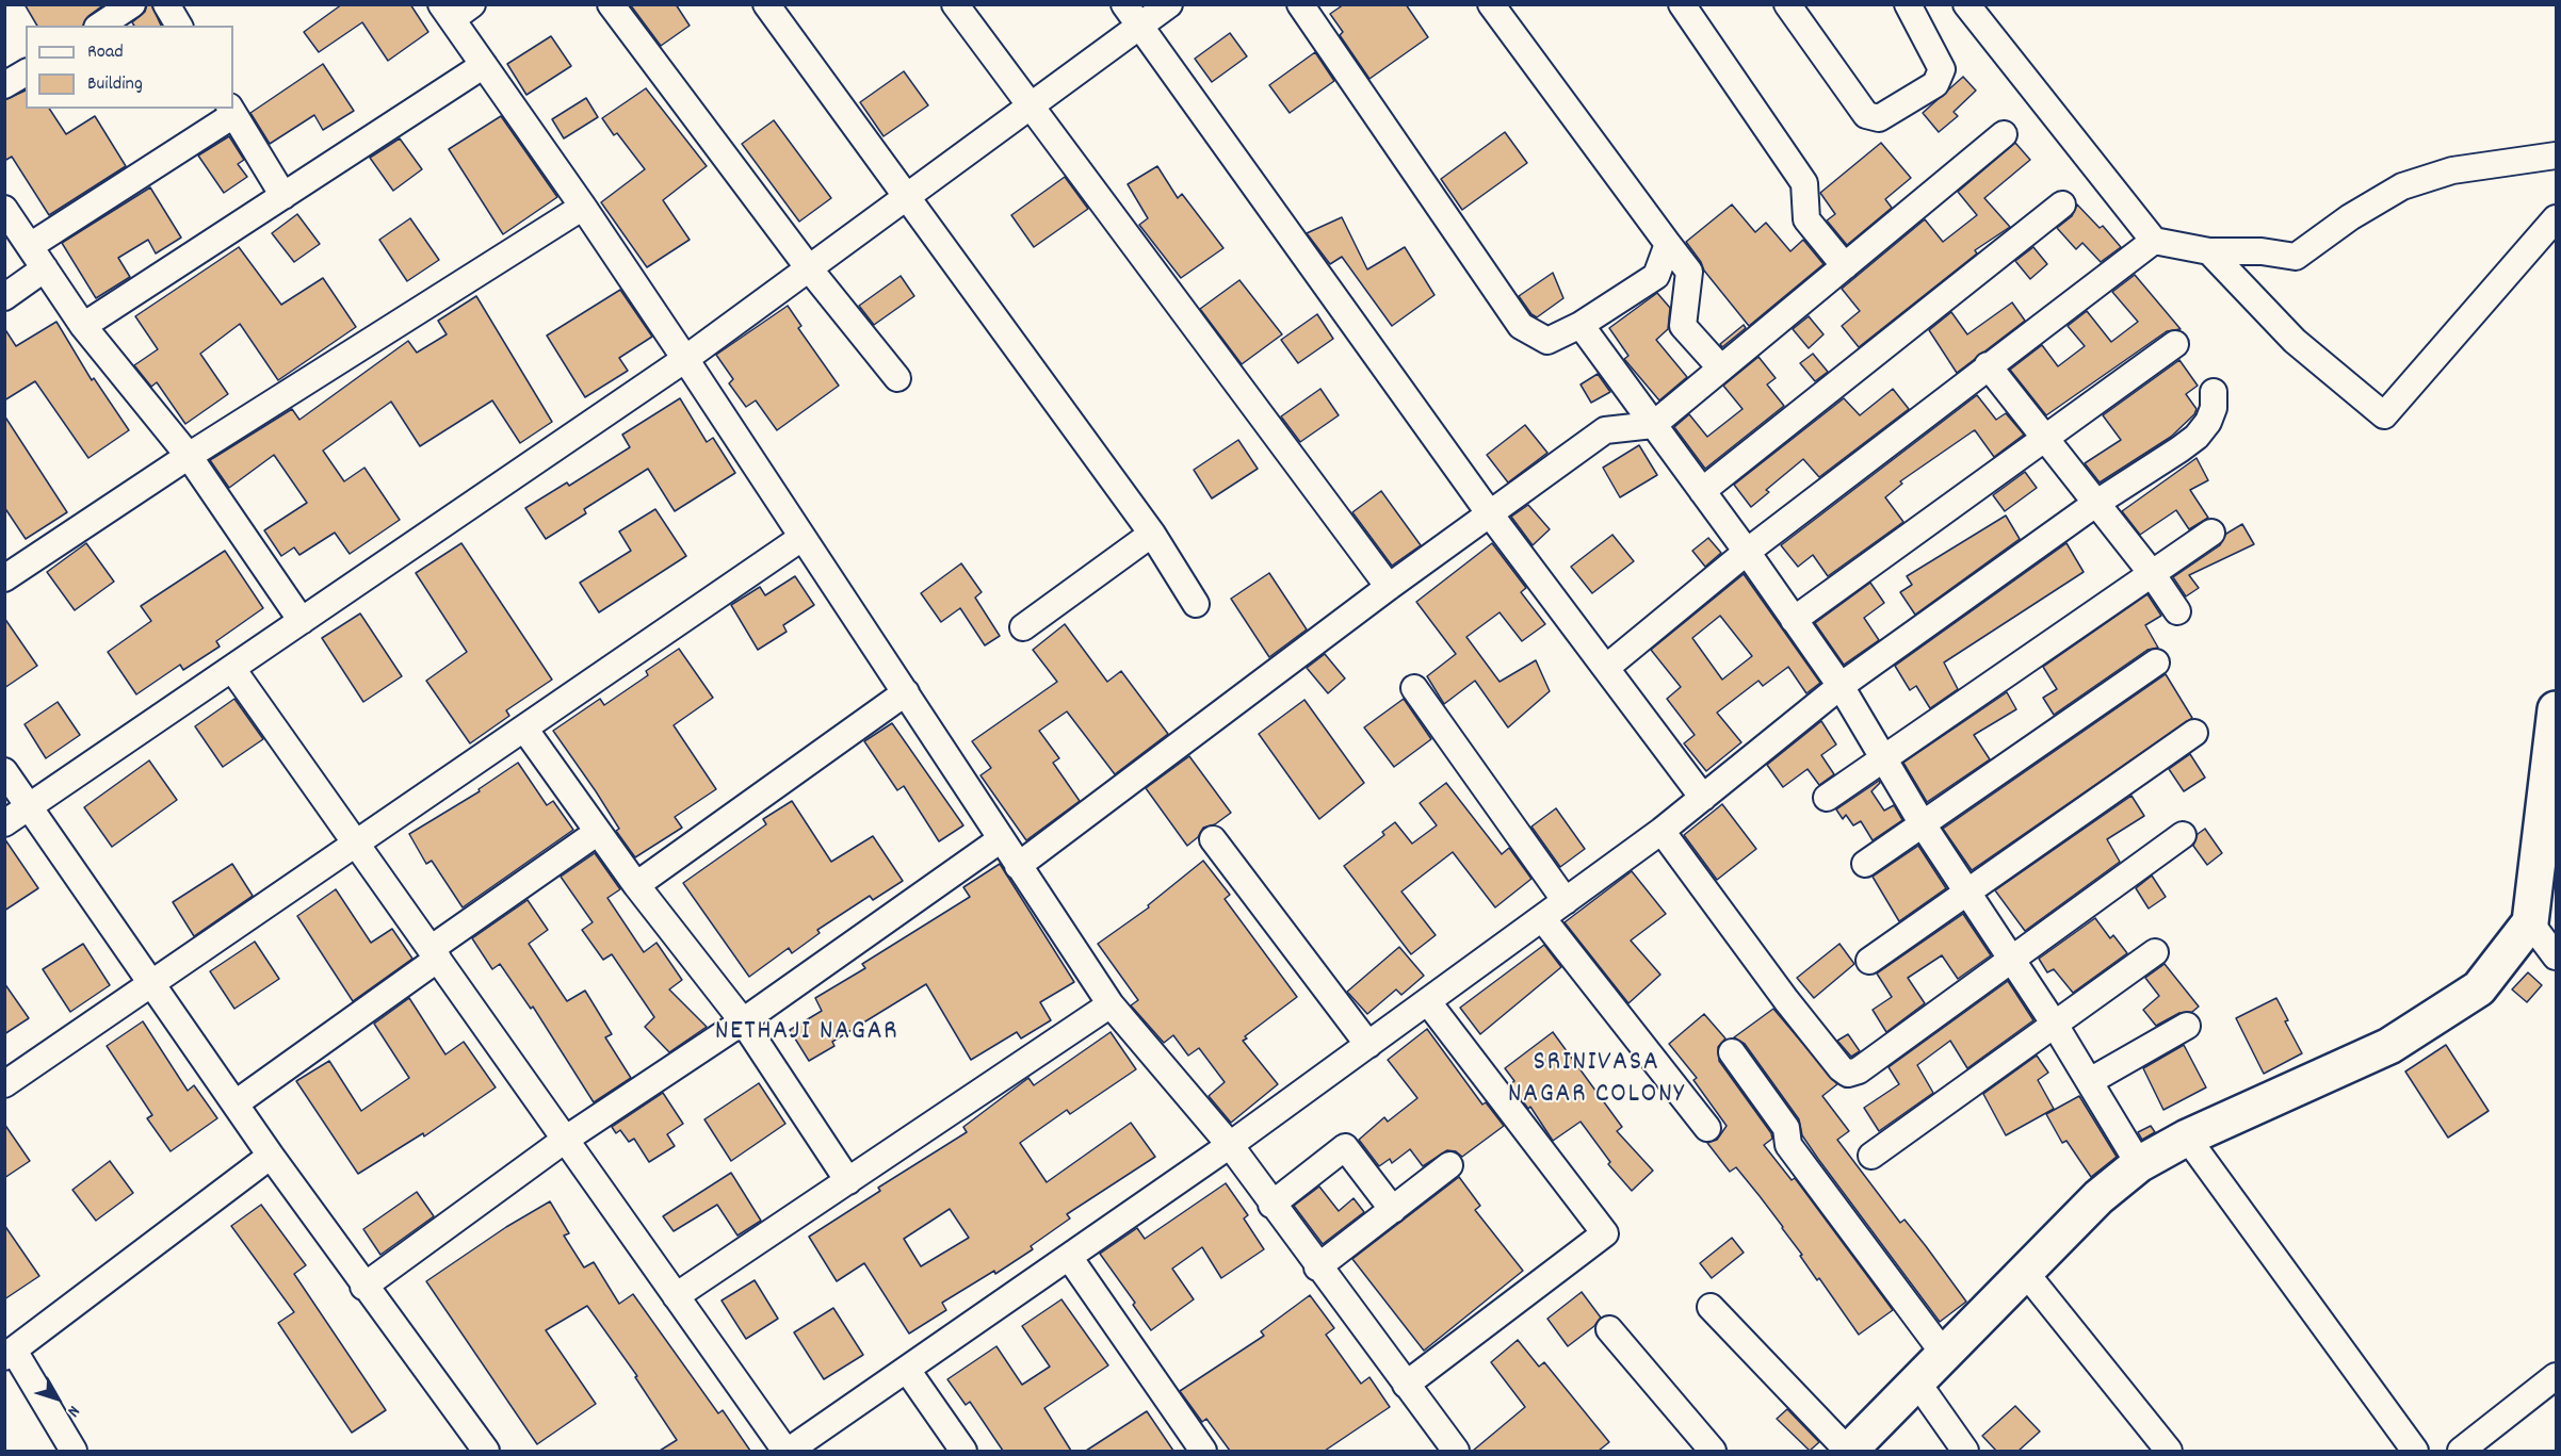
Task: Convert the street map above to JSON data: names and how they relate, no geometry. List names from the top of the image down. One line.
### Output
{"districts":["NETHAJI NAGAR","SRINIVASA NAGAR COLONY"],"legend":["Road","Building"],"north":"bottom right"}
